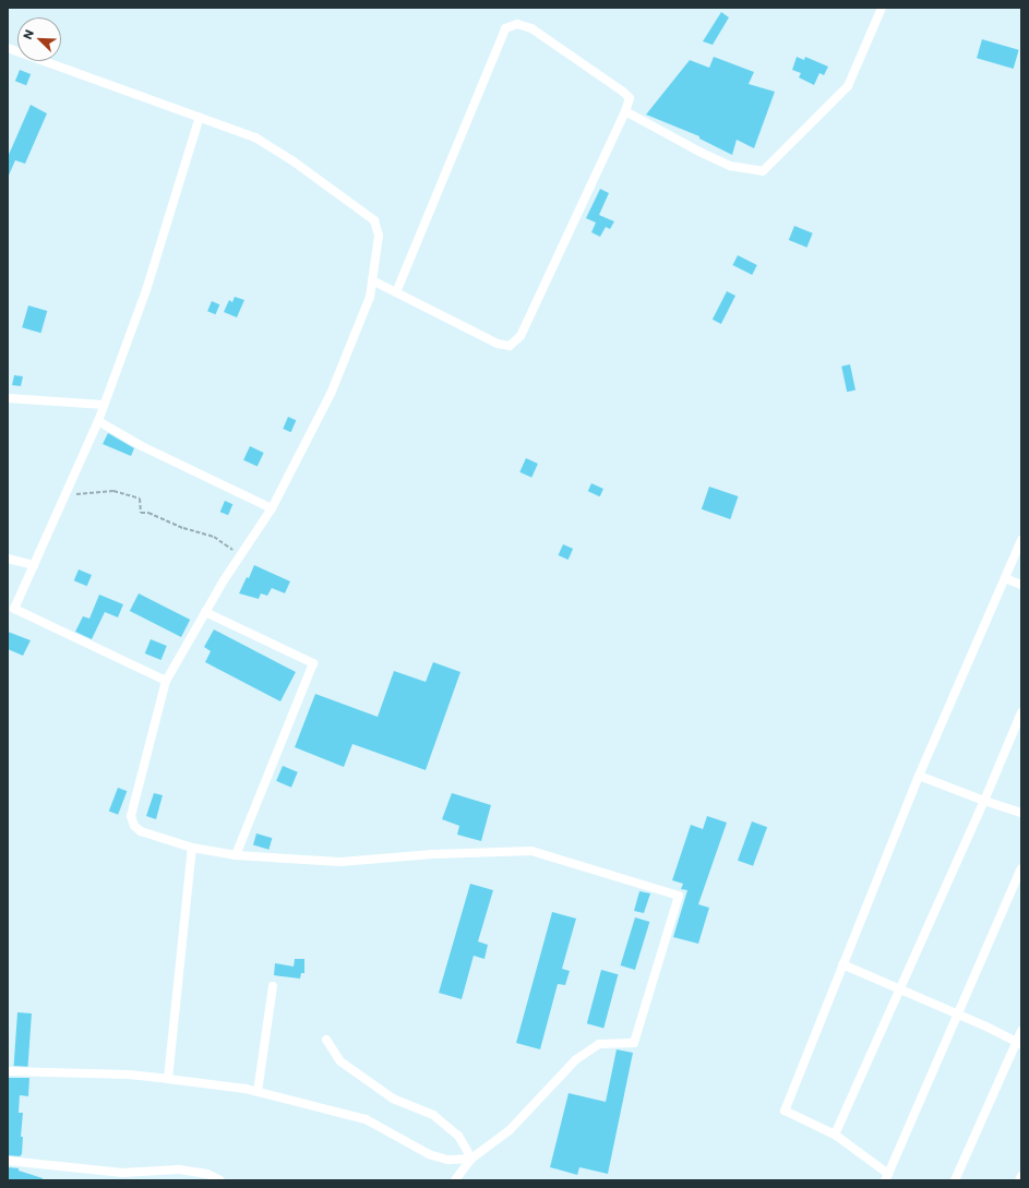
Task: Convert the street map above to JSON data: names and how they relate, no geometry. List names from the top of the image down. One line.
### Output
{"north":"top left"}
